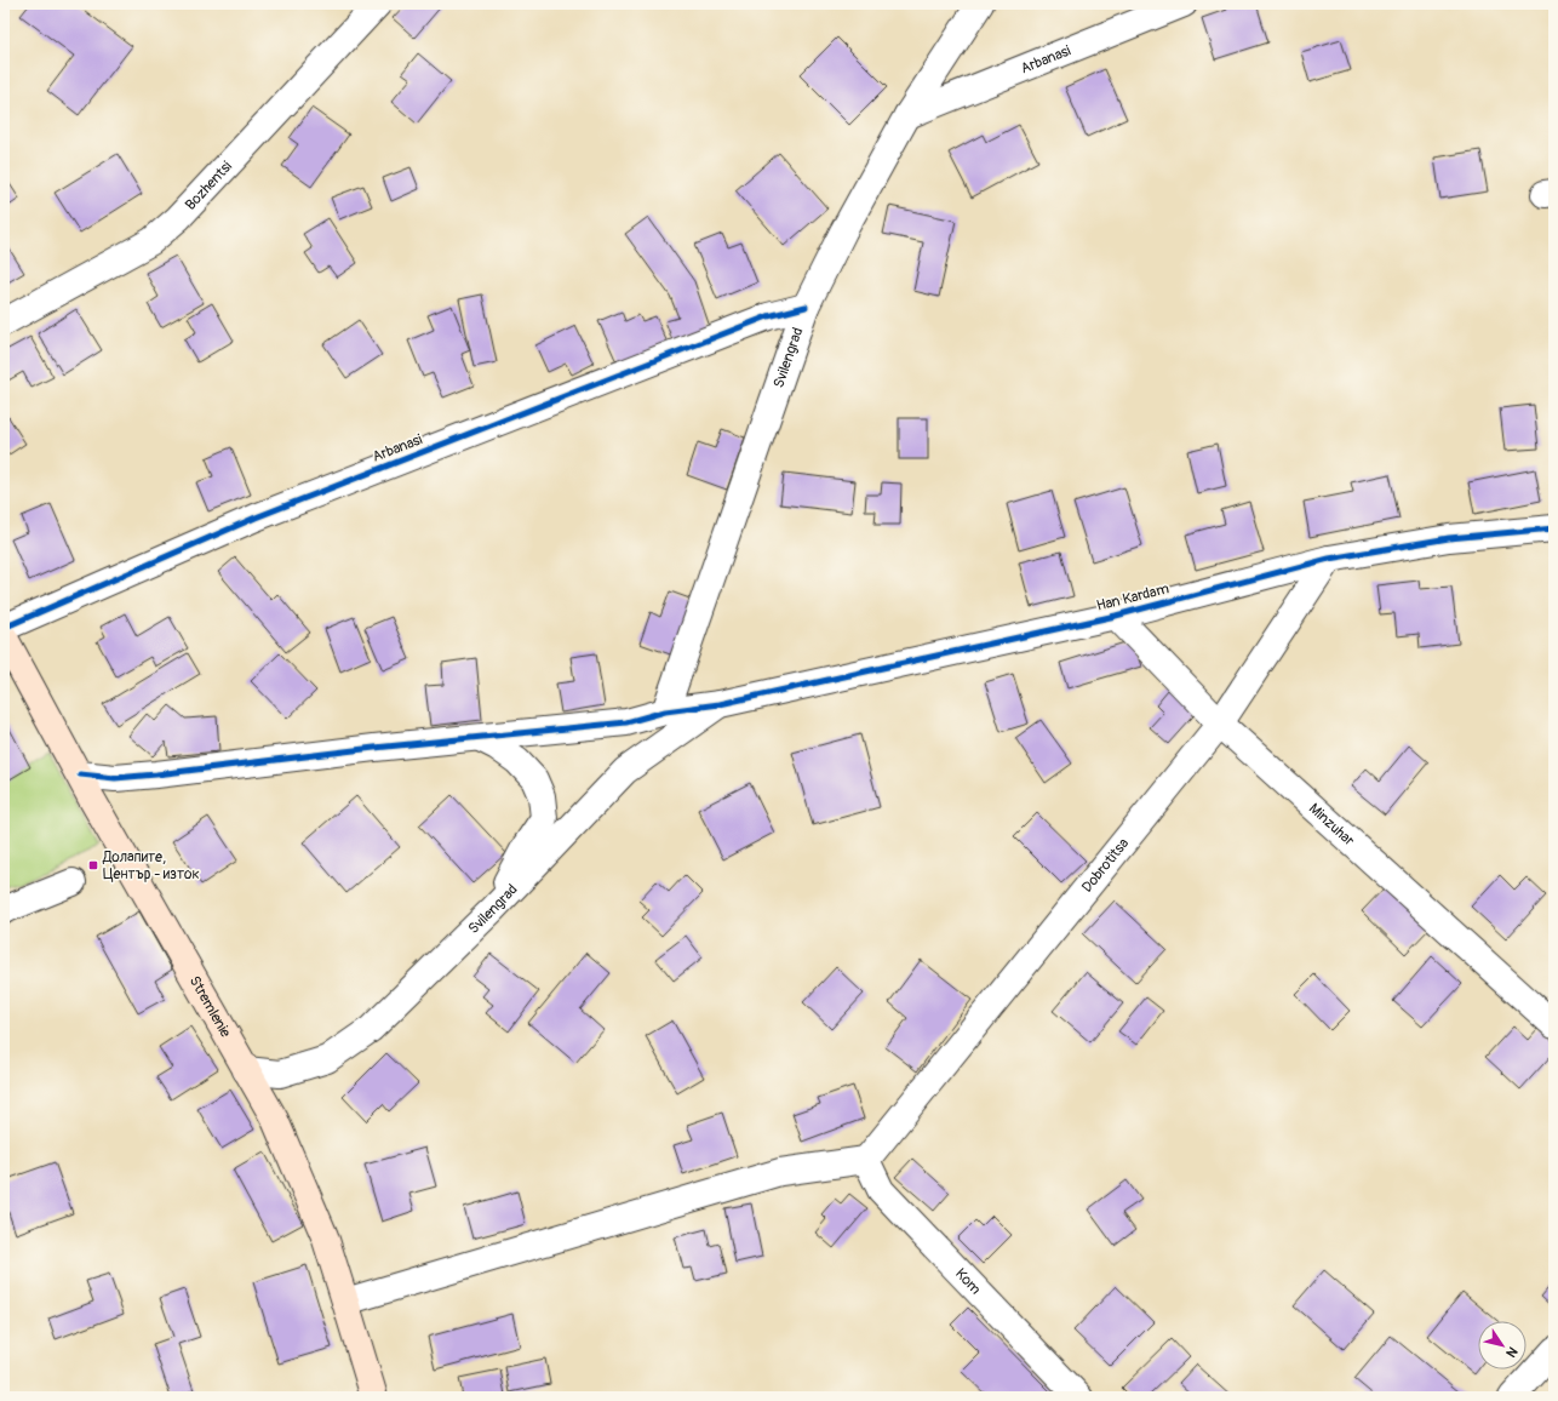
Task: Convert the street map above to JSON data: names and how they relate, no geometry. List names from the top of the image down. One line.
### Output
{"streets":{"street":["Arbanasi","Bozhentsi","Svilengrad","Han Kardam","Minzuhar","Dobrotitsa","Stremlenie","Kom"]},"crossings":[["Arbanasi","Svilengrad"],["Svilengrad","Han Kardam"],["Svilengrad","Stremlenie"],["Han Kardam","Minzuhar"],["Han Kardam","Dobrotitsa"],["Han Kardam","Stremlenie"],["Minzuhar","Dobrotitsa"],["Dobrotitsa","Kom"]],"places":{"transit":["Долапите, Център - изток"]},"north":"bottom right"}
